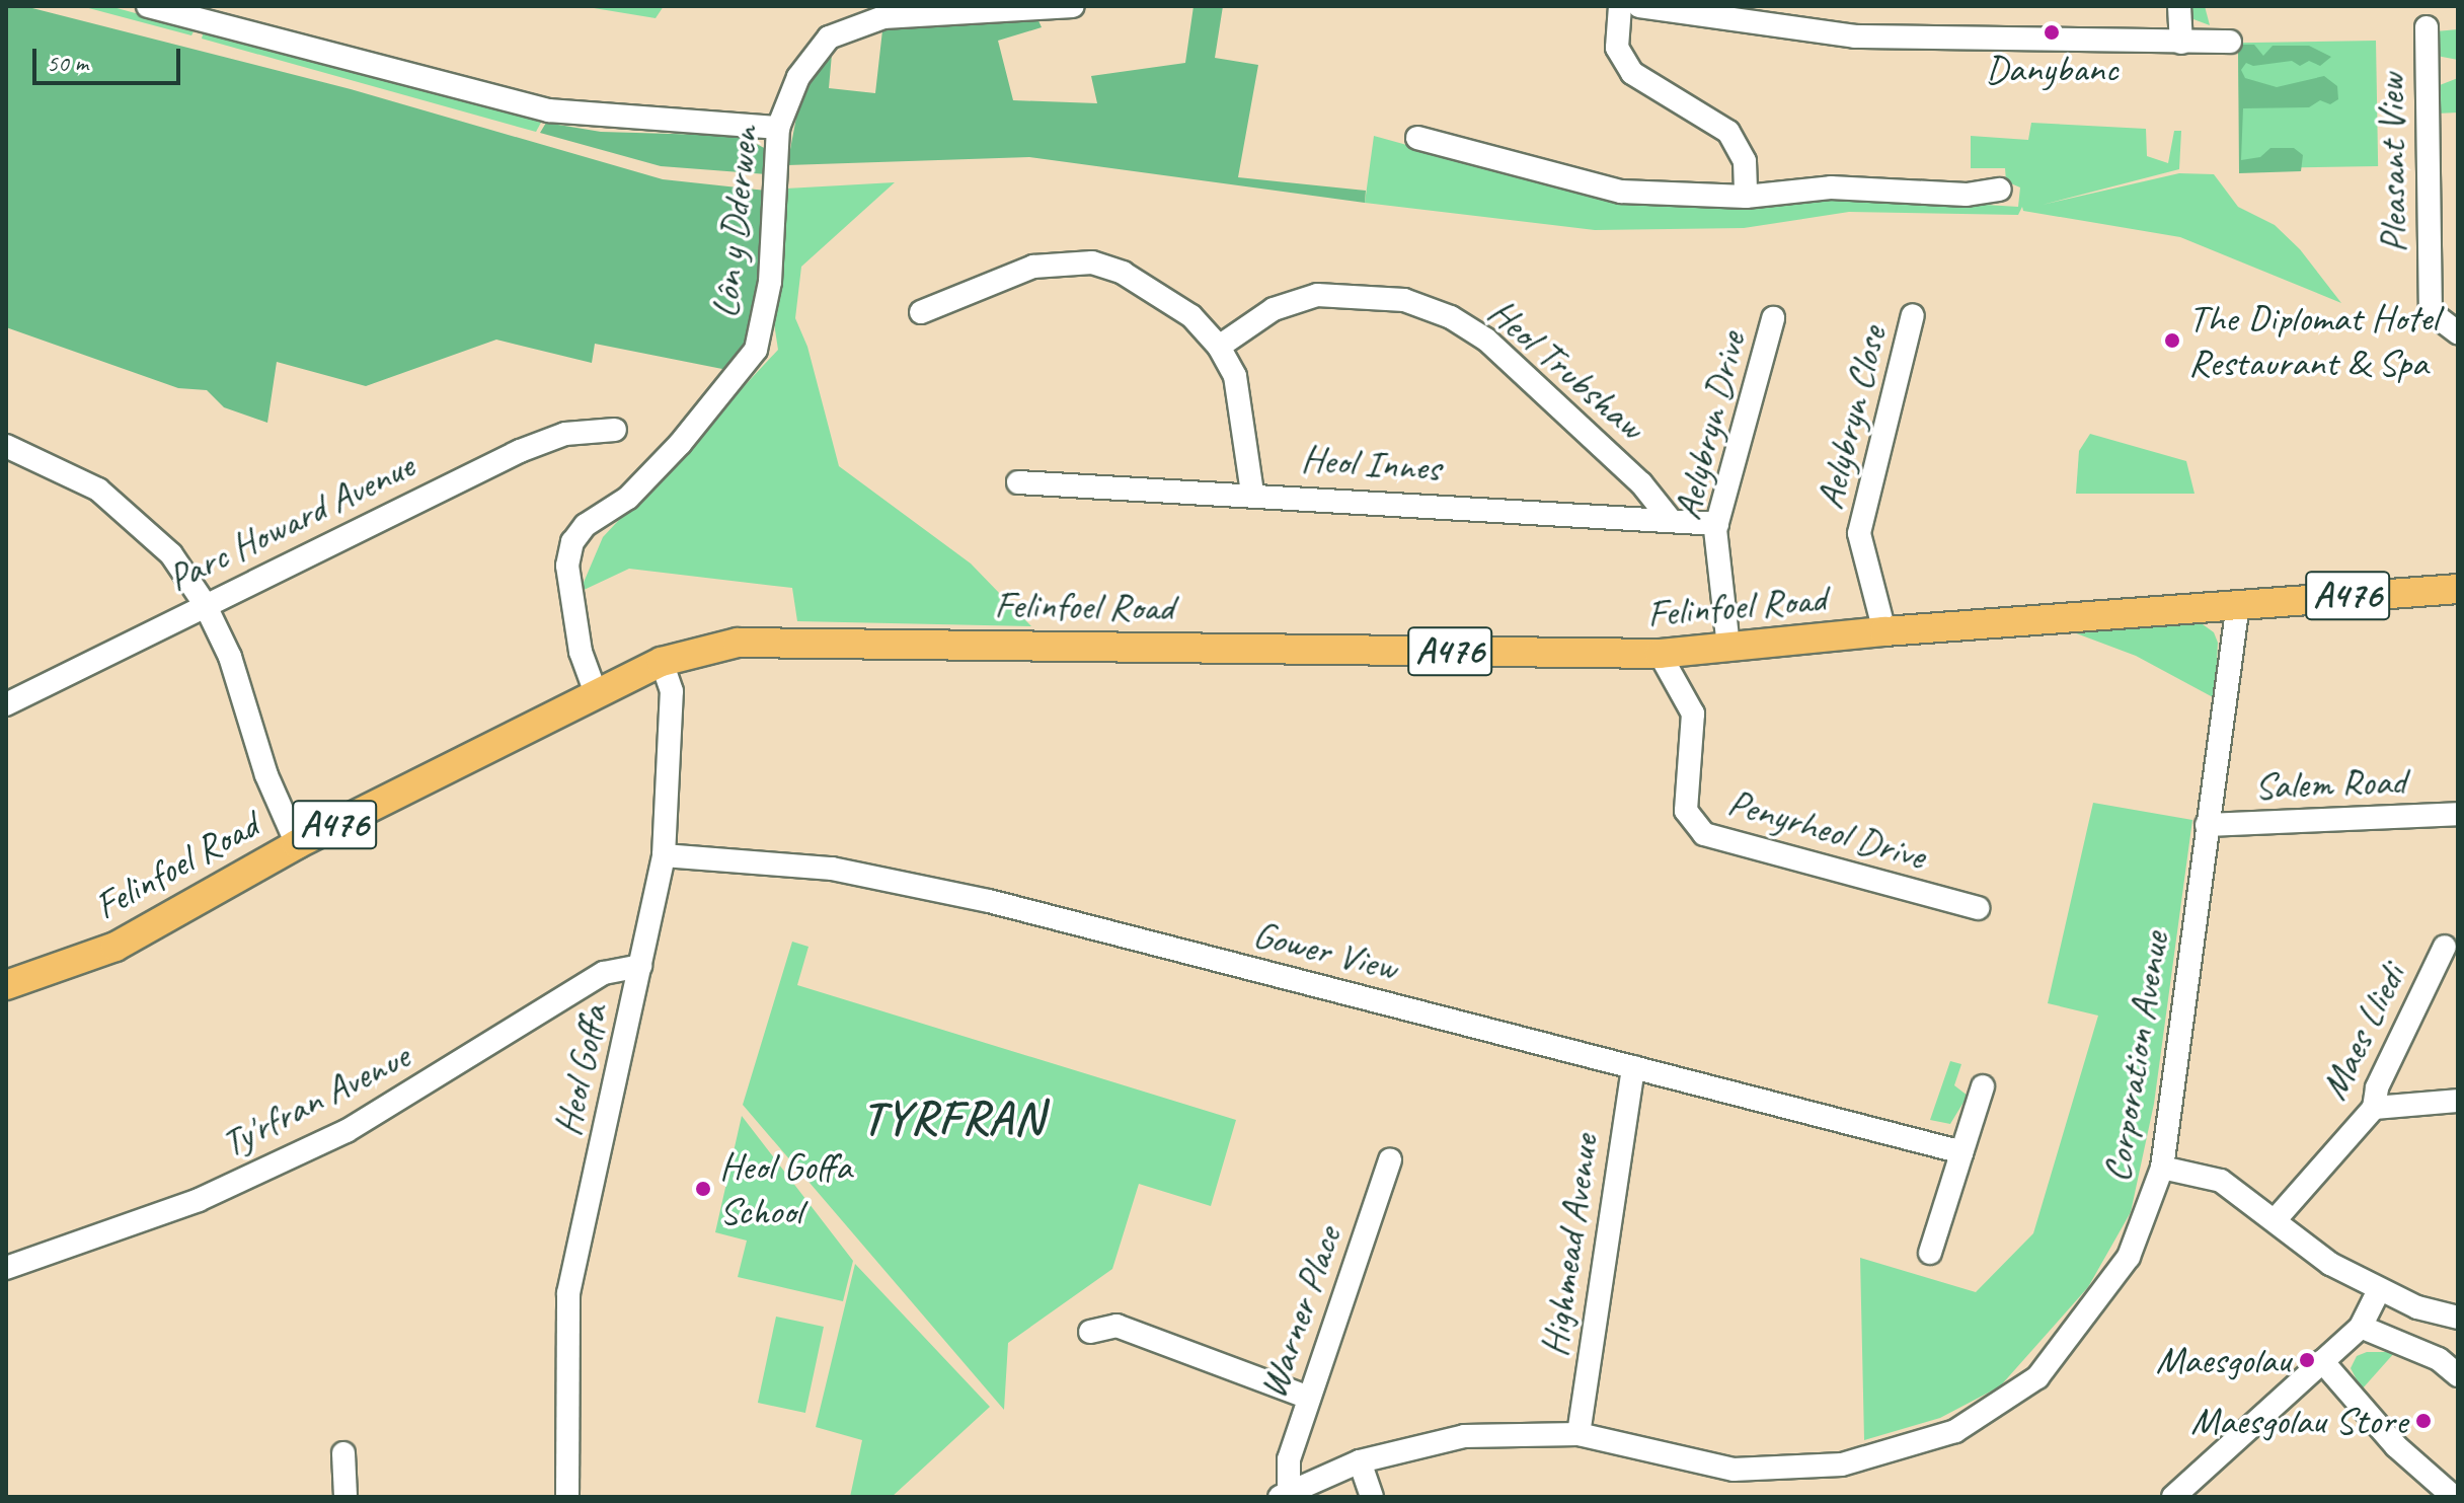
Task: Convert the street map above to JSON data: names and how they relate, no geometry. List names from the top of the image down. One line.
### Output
{"streets":{"main road":["A476","Felinfoel Road"],"street":["Pleasant View","Lôn y Dderwen","Heol Trubshaw","Aelybryn Close","Aelybryn Drive","Heol Innes","Parc Howard Avenue","Salem Road","Penyrheol Drive","Gower View","Maes Lliedi","Corporation Avenue","Heol Goffa","Ty'rfran Avenue","Highmead Avenue","Warner Place"]},"crossings":[["Lôn y Dderwen","Felinfoel Road"],["Heol Trubshaw","Heol Innes"],["Aelybryn Close","Felinfoel Road"],["Aelybryn Drive","Heol Innes"],["Aelybryn Drive","Felinfoel Road"],["A476","Felinfoel Road"],["A476","Corporation Avenue"],["Felinfoel Road","Penyrheol Drive"],["Felinfoel Road","Corporation Avenue"],["Felinfoel Road","Heol Goffa"],["Salem Road","Corporation Avenue"],["Gower View","Heol Goffa"],["Gower View","Highmead Avenue"],["Corporation Avenue","Highmead Avenue"],["Corporation Avenue","Warner Place"],["Heol Goffa","Ty'rfran Avenue"]],"districts":["TYRFRAN"],"places":["Danybanc","The Diplomat Hotel Restaurant & Spa","Heol Goffa School","Maesgolau","Maesgolau Store"],"scale_bar":"50 m"}
